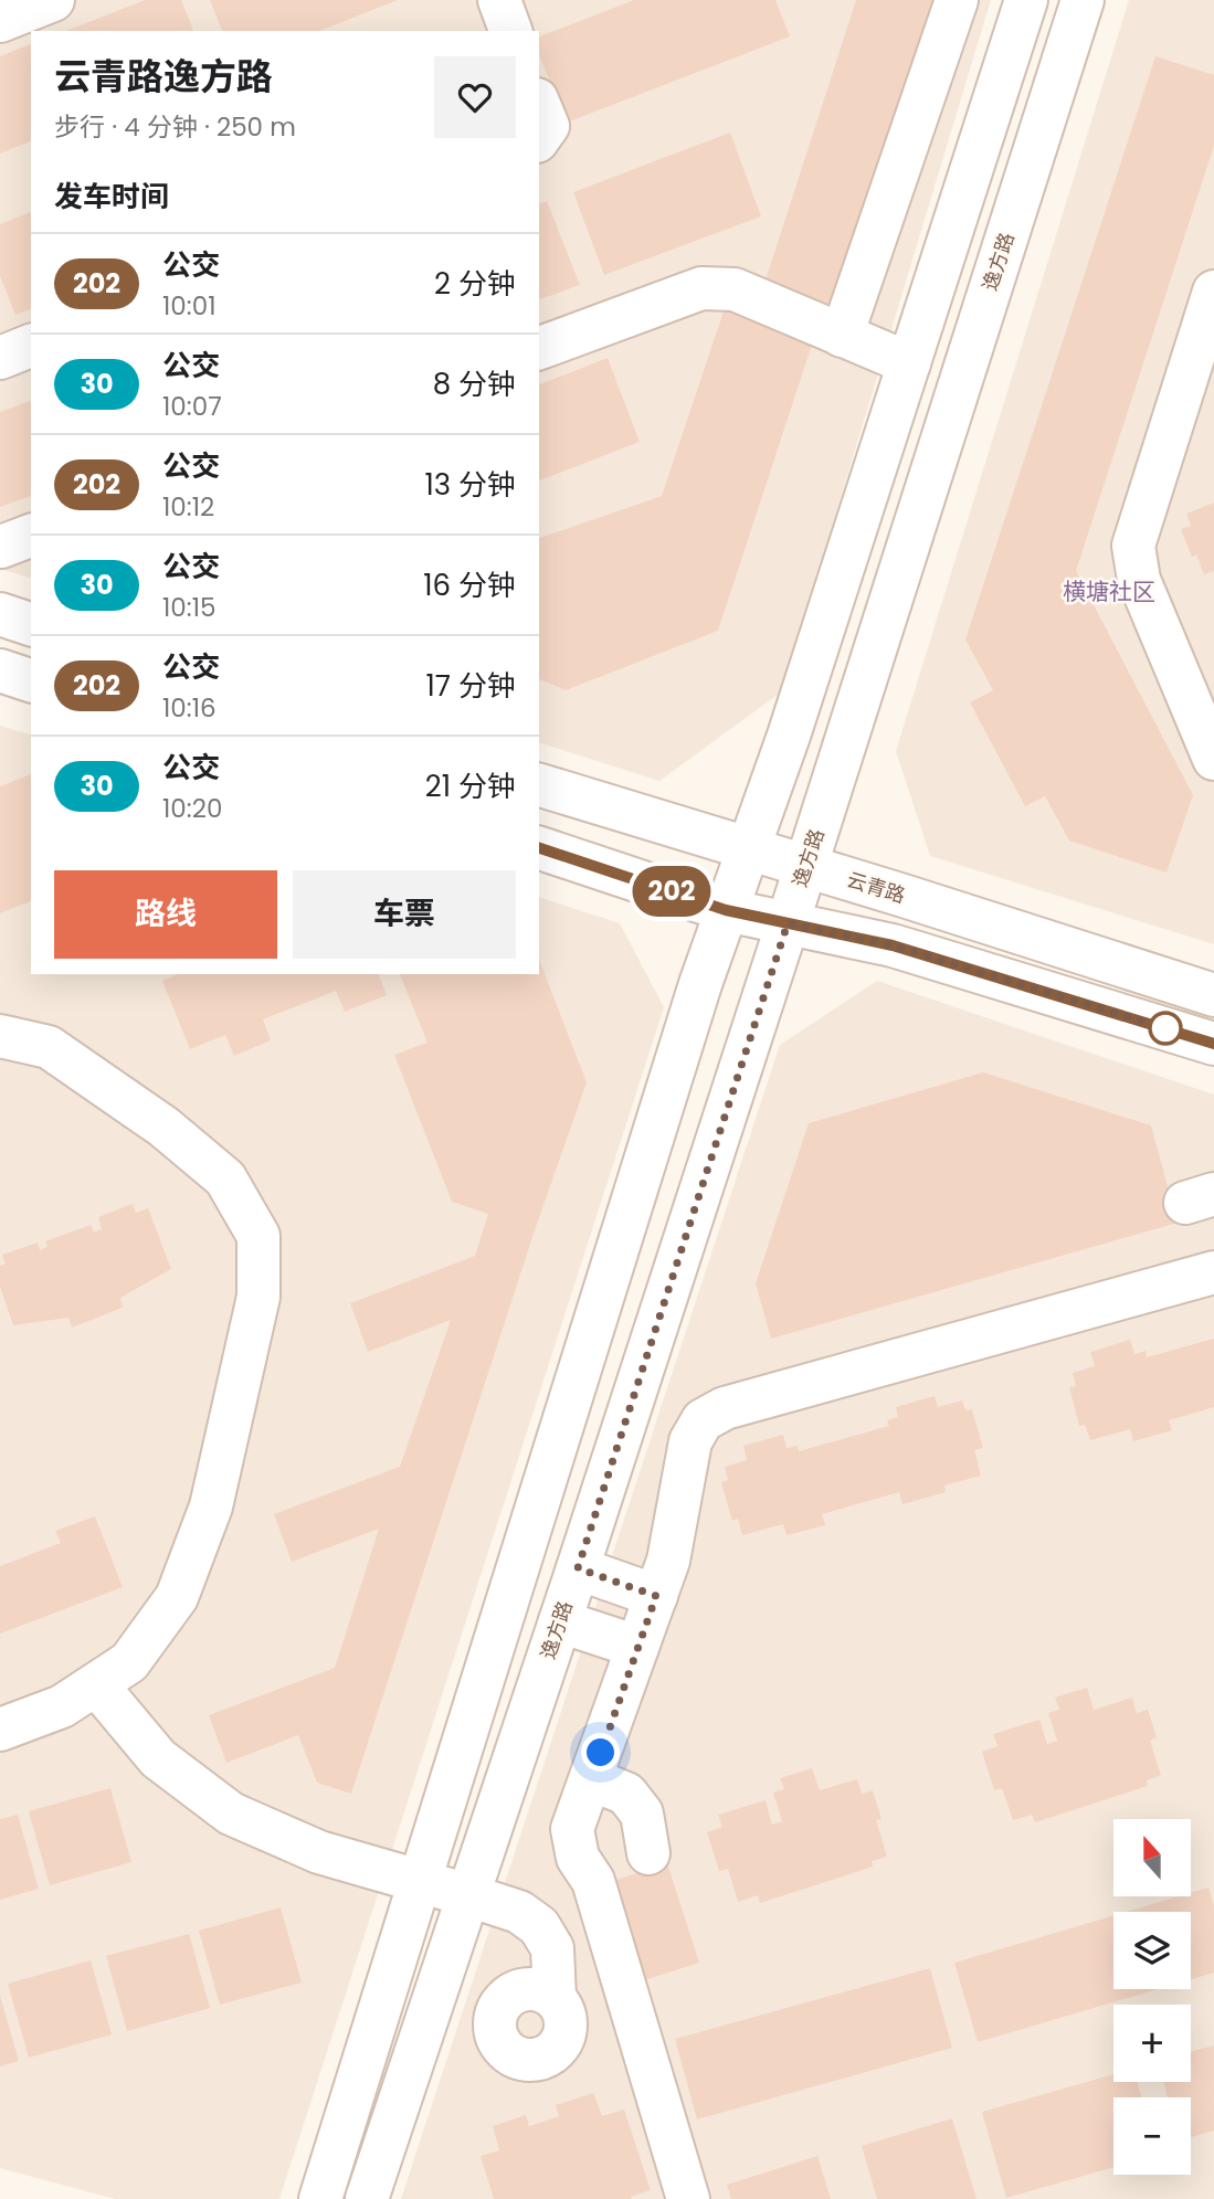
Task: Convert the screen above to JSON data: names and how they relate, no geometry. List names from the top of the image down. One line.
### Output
{"streets":{"street":["逸方路","云青路"]},"crossings":[["逸方路","云青路"]],"districts":["横塘社区"],"lines":["bus line 202"],"north":"top","page":{"on_map":"202","heading":[["云青路逸方路","步行 · 4 分钟 · 250 m"],"发车时间"],"list":[{"mark":"202","name":"公交","note":"10:01","value":"2 分钟"},{"mark":"30","name":"公交","note":"10:07","value":"8 分钟"},{"mark":"202","name":"公交","note":"10:12","value":"13 分钟"},{"mark":"30","name":"公交","note":"10:15","value":"16 分钟"},{"mark":"202","name":"公交","note":"10:16","value":"17 分钟"},{"mark":"30","name":"公交","note":"10:20","value":"21 分钟"}],"buttons":["路线","车票"],"map_buttons":["+","−"]}}
